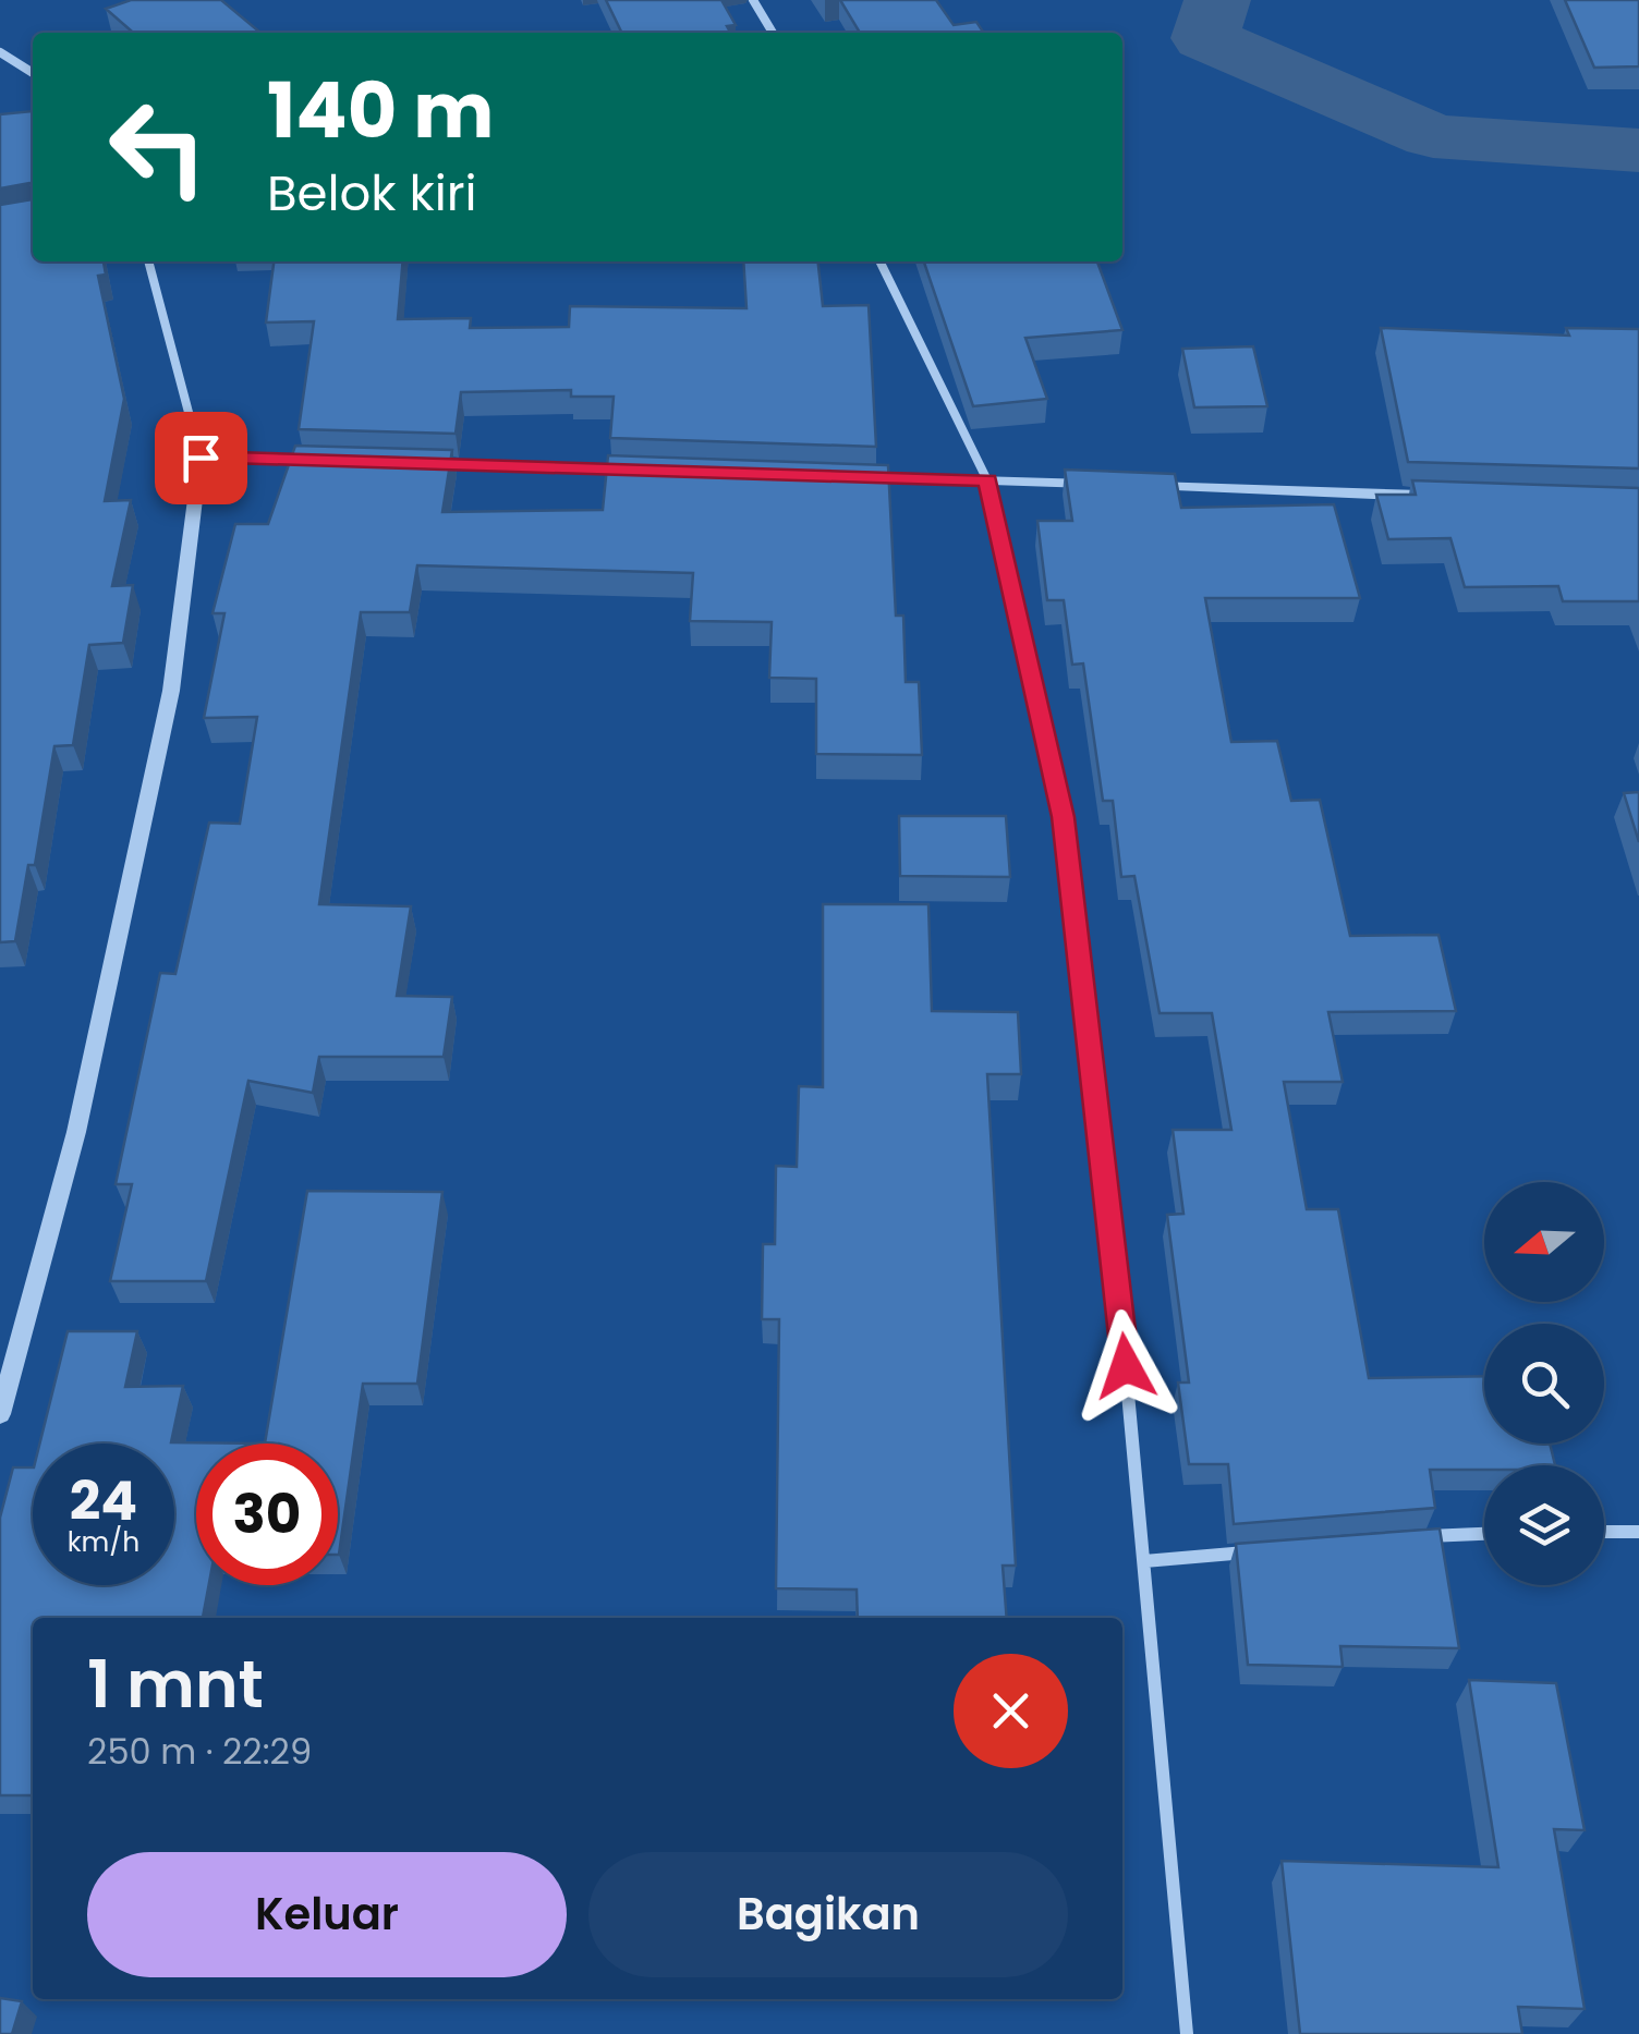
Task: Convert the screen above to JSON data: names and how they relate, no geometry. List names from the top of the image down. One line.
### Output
{"north":"left","page":{"turn":["140 m","Belok kiri"],"speed":"24 km/h","limit":"30","heading":["1 mnt","250 m · 22:29"],"buttons":["Keluar","Bagikan"]}}
